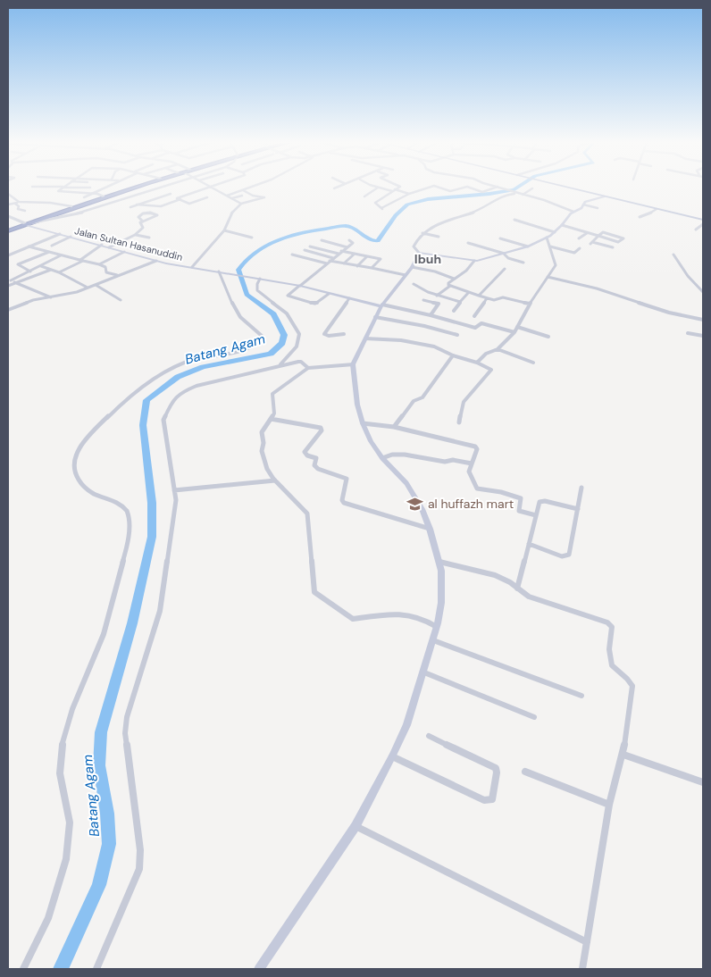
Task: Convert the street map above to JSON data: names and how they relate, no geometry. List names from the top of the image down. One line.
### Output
{"streets":{"street":["Jalan Sultan Hasanuddin"]},"districts":["Ibuh"],"water":["Batang Agam"],"places":{"school or university":["al huffazh mart"]}}
